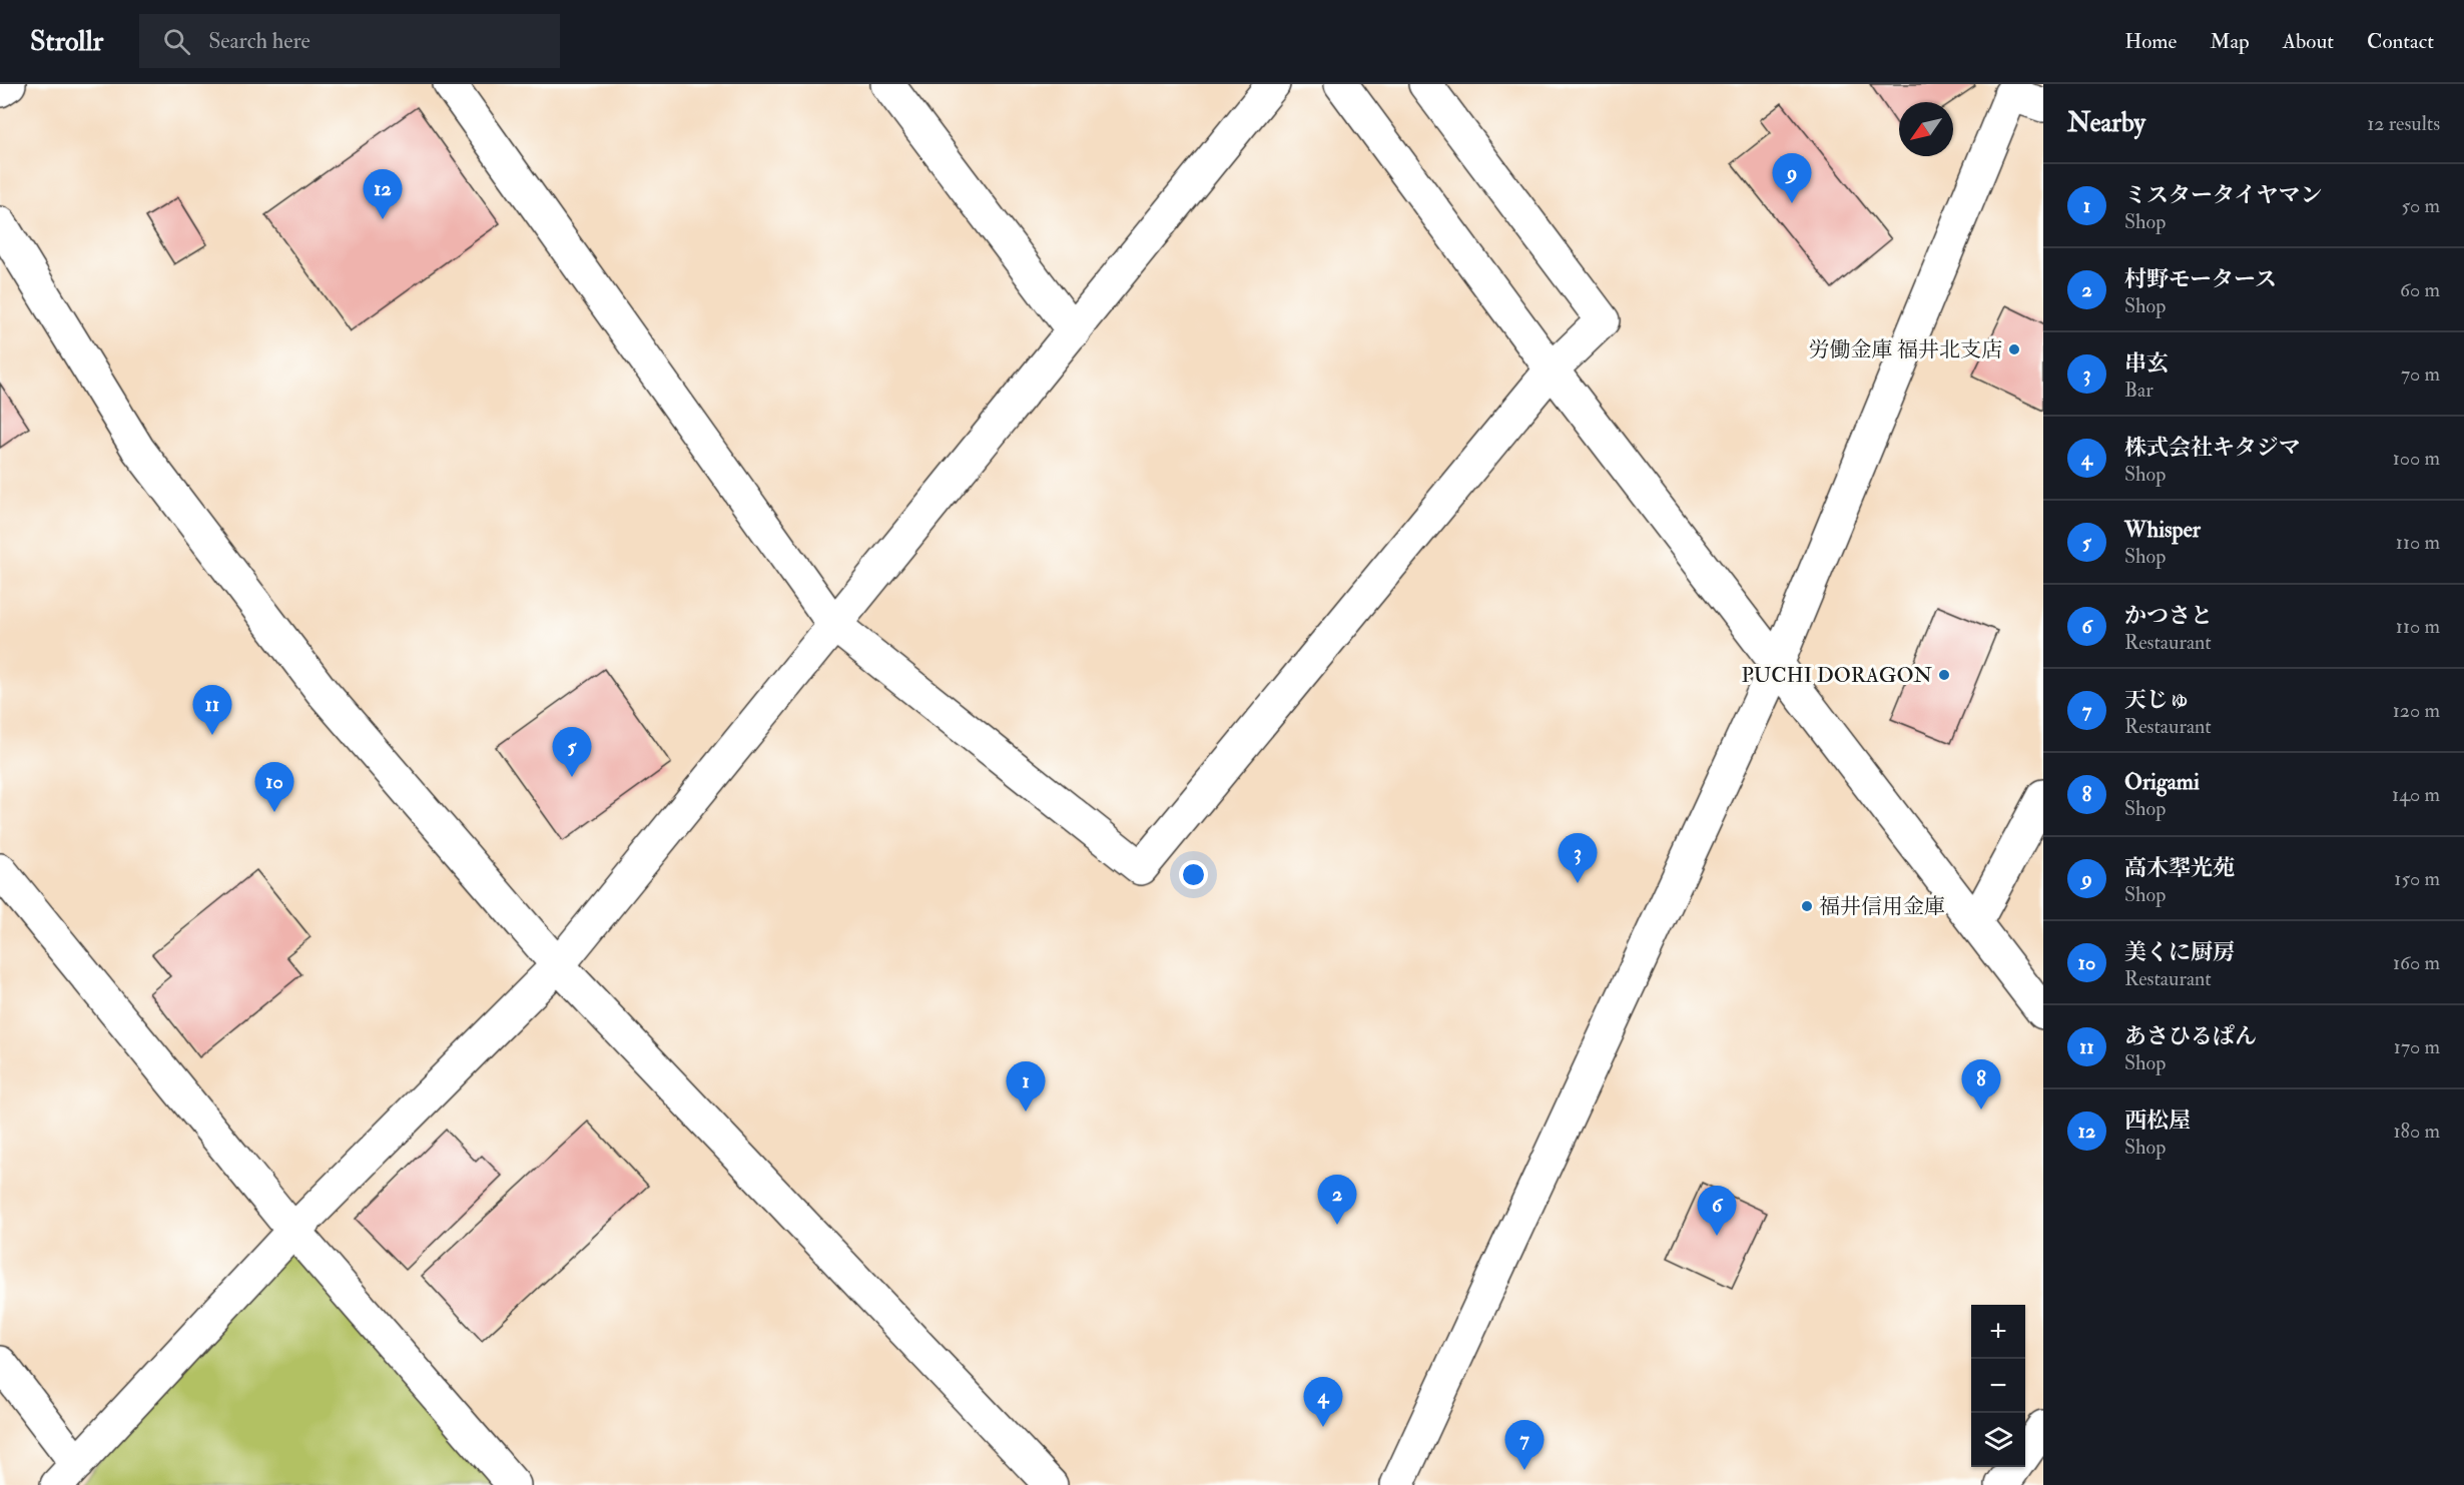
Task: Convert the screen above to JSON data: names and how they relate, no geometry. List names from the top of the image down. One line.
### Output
{"places":["労働金庫 福井北支店","PUCHI DORAGON","福井信用金庫"],"north":"bottom left","page":{"header":"Strollr","search":"Search here","nav":["Home","Map","About","Contact"],"heading":["Nearby","12 results"],"pins":["9","12","11","5","10","3","8","1","2","6","4","7"],"list":[{"mark":"1","name":"ミスタータイヤマン","note":"Shop","value":"50 m"},{"mark":"2","name":"村野モータース","note":"Shop","value":"60 m"},{"mark":"3","name":"串玄","note":"Bar","value":"70 m"},{"mark":"4","name":"株式会社キタジマ","note":"Shop","value":"100 m"},{"mark":"5","name":"Whisper","note":"Shop","value":"110 m"},{"mark":"6","name":"かつさと","note":"Restaurant","value":"110 m"},{"mark":"7","name":"天じゅ","note":"Restaurant","value":"120 m"},{"mark":"8","name":"Origami","note":"Shop","value":"140 m"},{"mark":"9","name":"高木翆光苑","note":"Shop","value":"150 m"},{"mark":"10","name":"美くに厨房","note":"Restaurant","value":"160 m"},{"mark":"11","name":"あさひるぱん","note":"Shop","value":"170 m"},{"mark":"12","name":"西松屋","note":"Shop","value":"180 m"}],"map_buttons":["+","−"]}}
